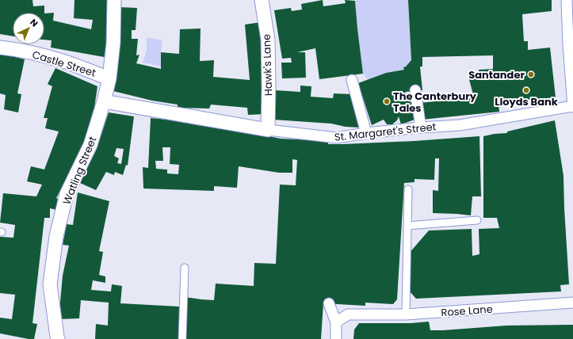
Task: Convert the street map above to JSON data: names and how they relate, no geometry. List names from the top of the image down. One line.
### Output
{"streets":{"street":["Castle Street","Hawk's Lane","St. Margaret's Street","Watling Street","Rose Lane"]},"crossings":[["Castle Street","Watling Street"],["Hawk's Lane","St. Margaret's Street"],["St. Margaret's Street","Watling Street"]],"places":["Santander","Lloyds Bank","The Canterbury Tales"],"north":"top right"}
